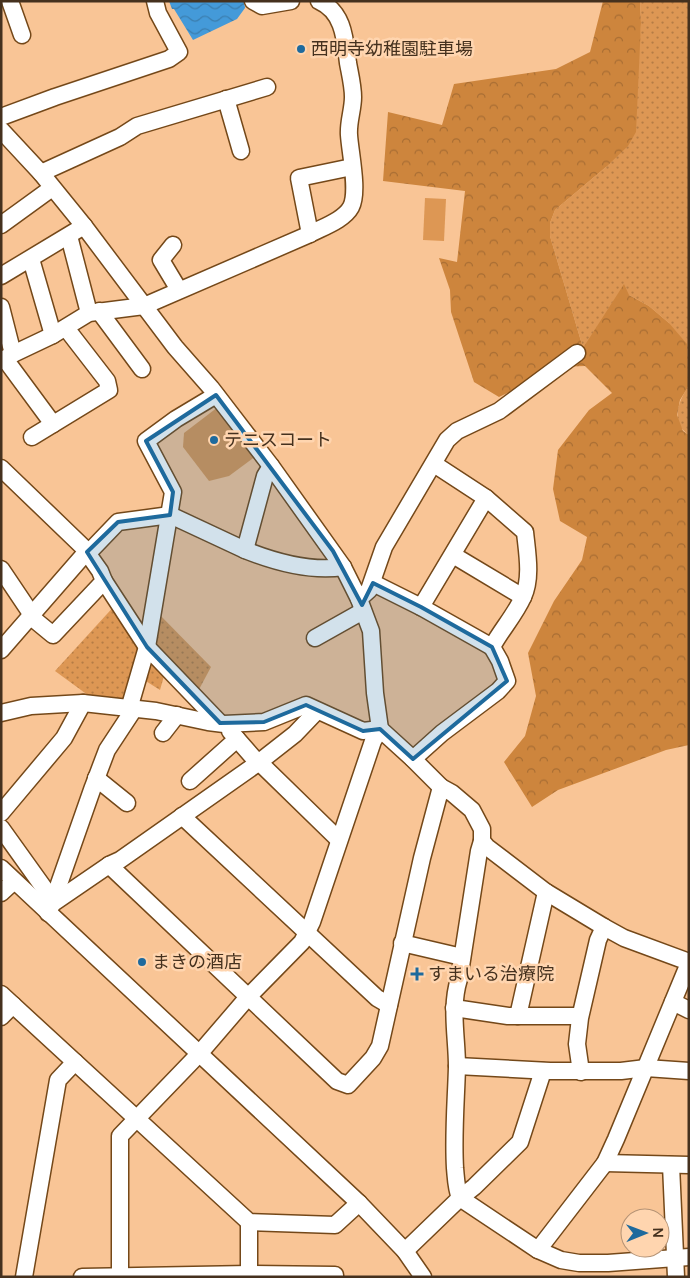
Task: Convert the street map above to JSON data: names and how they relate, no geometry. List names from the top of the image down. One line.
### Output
{"places":{"other":["西明寺幼稚園駐車場","テニスコート","まきの酒店"],"health":["すまいる治療院"]},"north":"right"}
